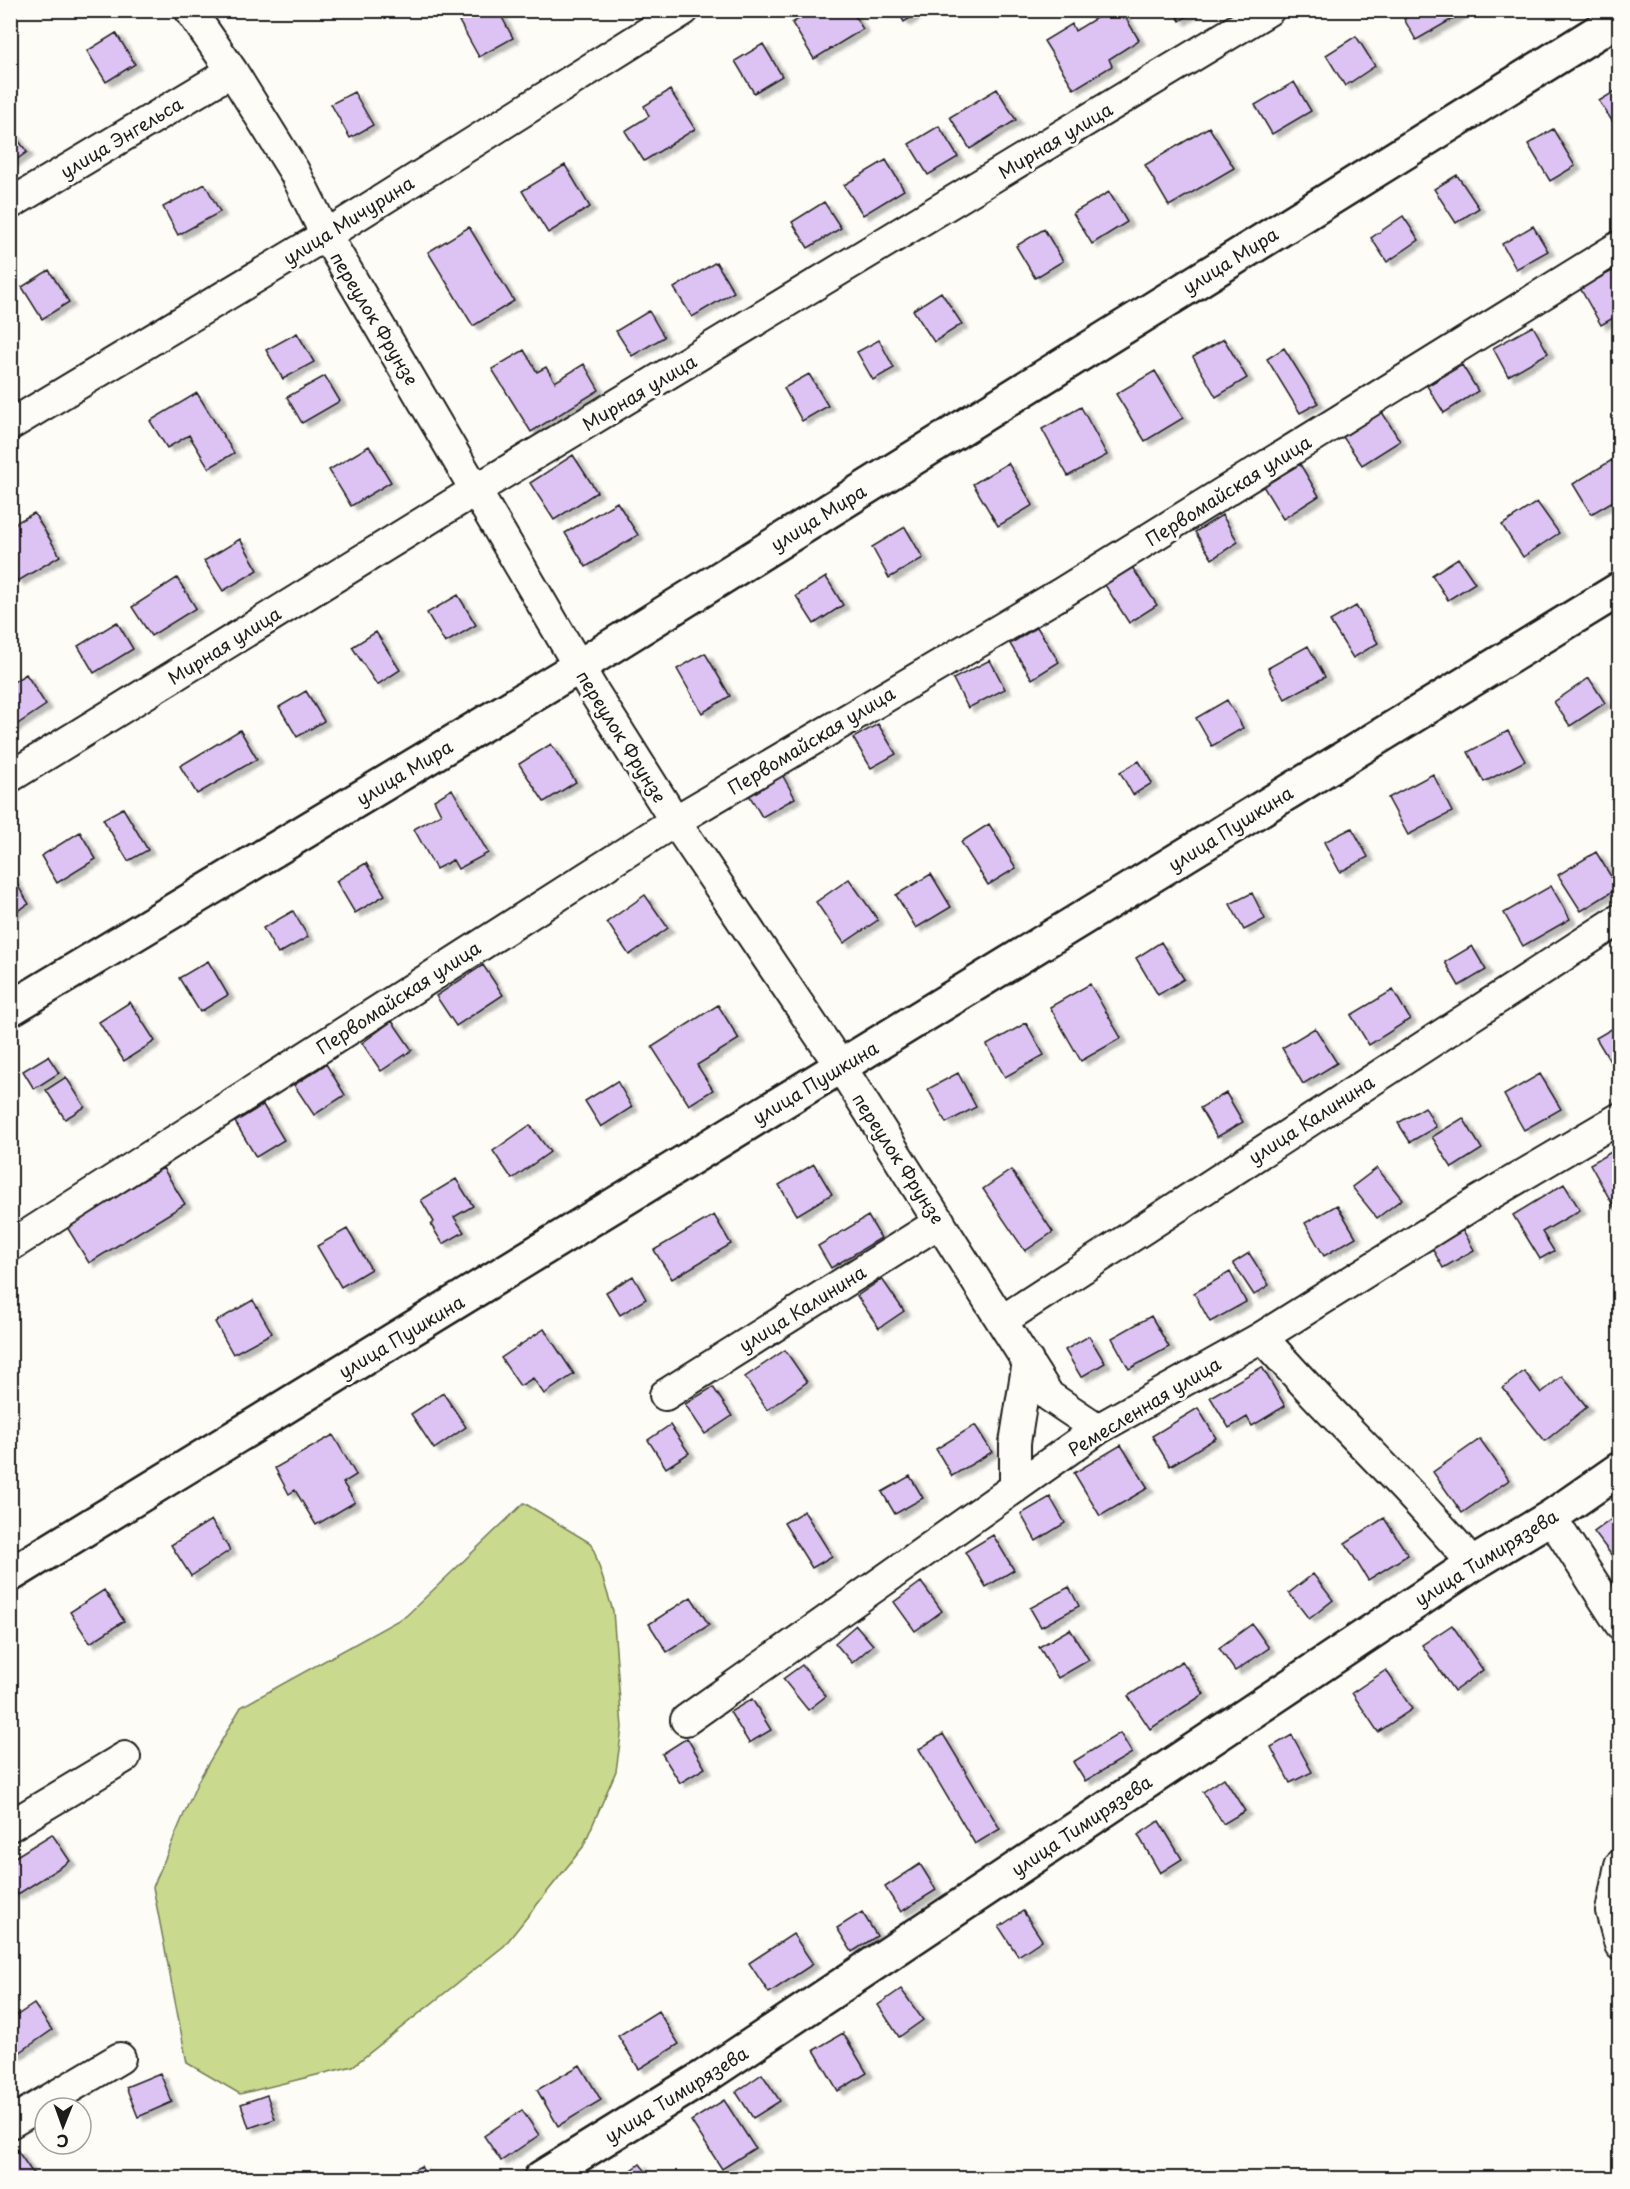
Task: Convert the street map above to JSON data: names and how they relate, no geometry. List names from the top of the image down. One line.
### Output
{"streets":{"street":["улица Энгельса","Мирная улица","улица Мичурина","улица Мира","переулок Фрунзе","Первомайская улица","улица Пушкина","улица Калинина","Ремесленная улица","улица Тимирязева"]},"crossings":[["улица Энгельса","переулок Фрунзе"],["Мирная улица","переулок Фрунзе"],["улица Мичурина","переулок Фрунзе"],["улица Мира","переулок Фрунзе"],["переулок Фрунзе","Первомайская улица"],["переулок Фрунзе","улица Пушкина"],["переулок Фрунзе","улица Калинина"],["переулок Фрунзе","Ремесленная улица"]],"north":"bottom"}
